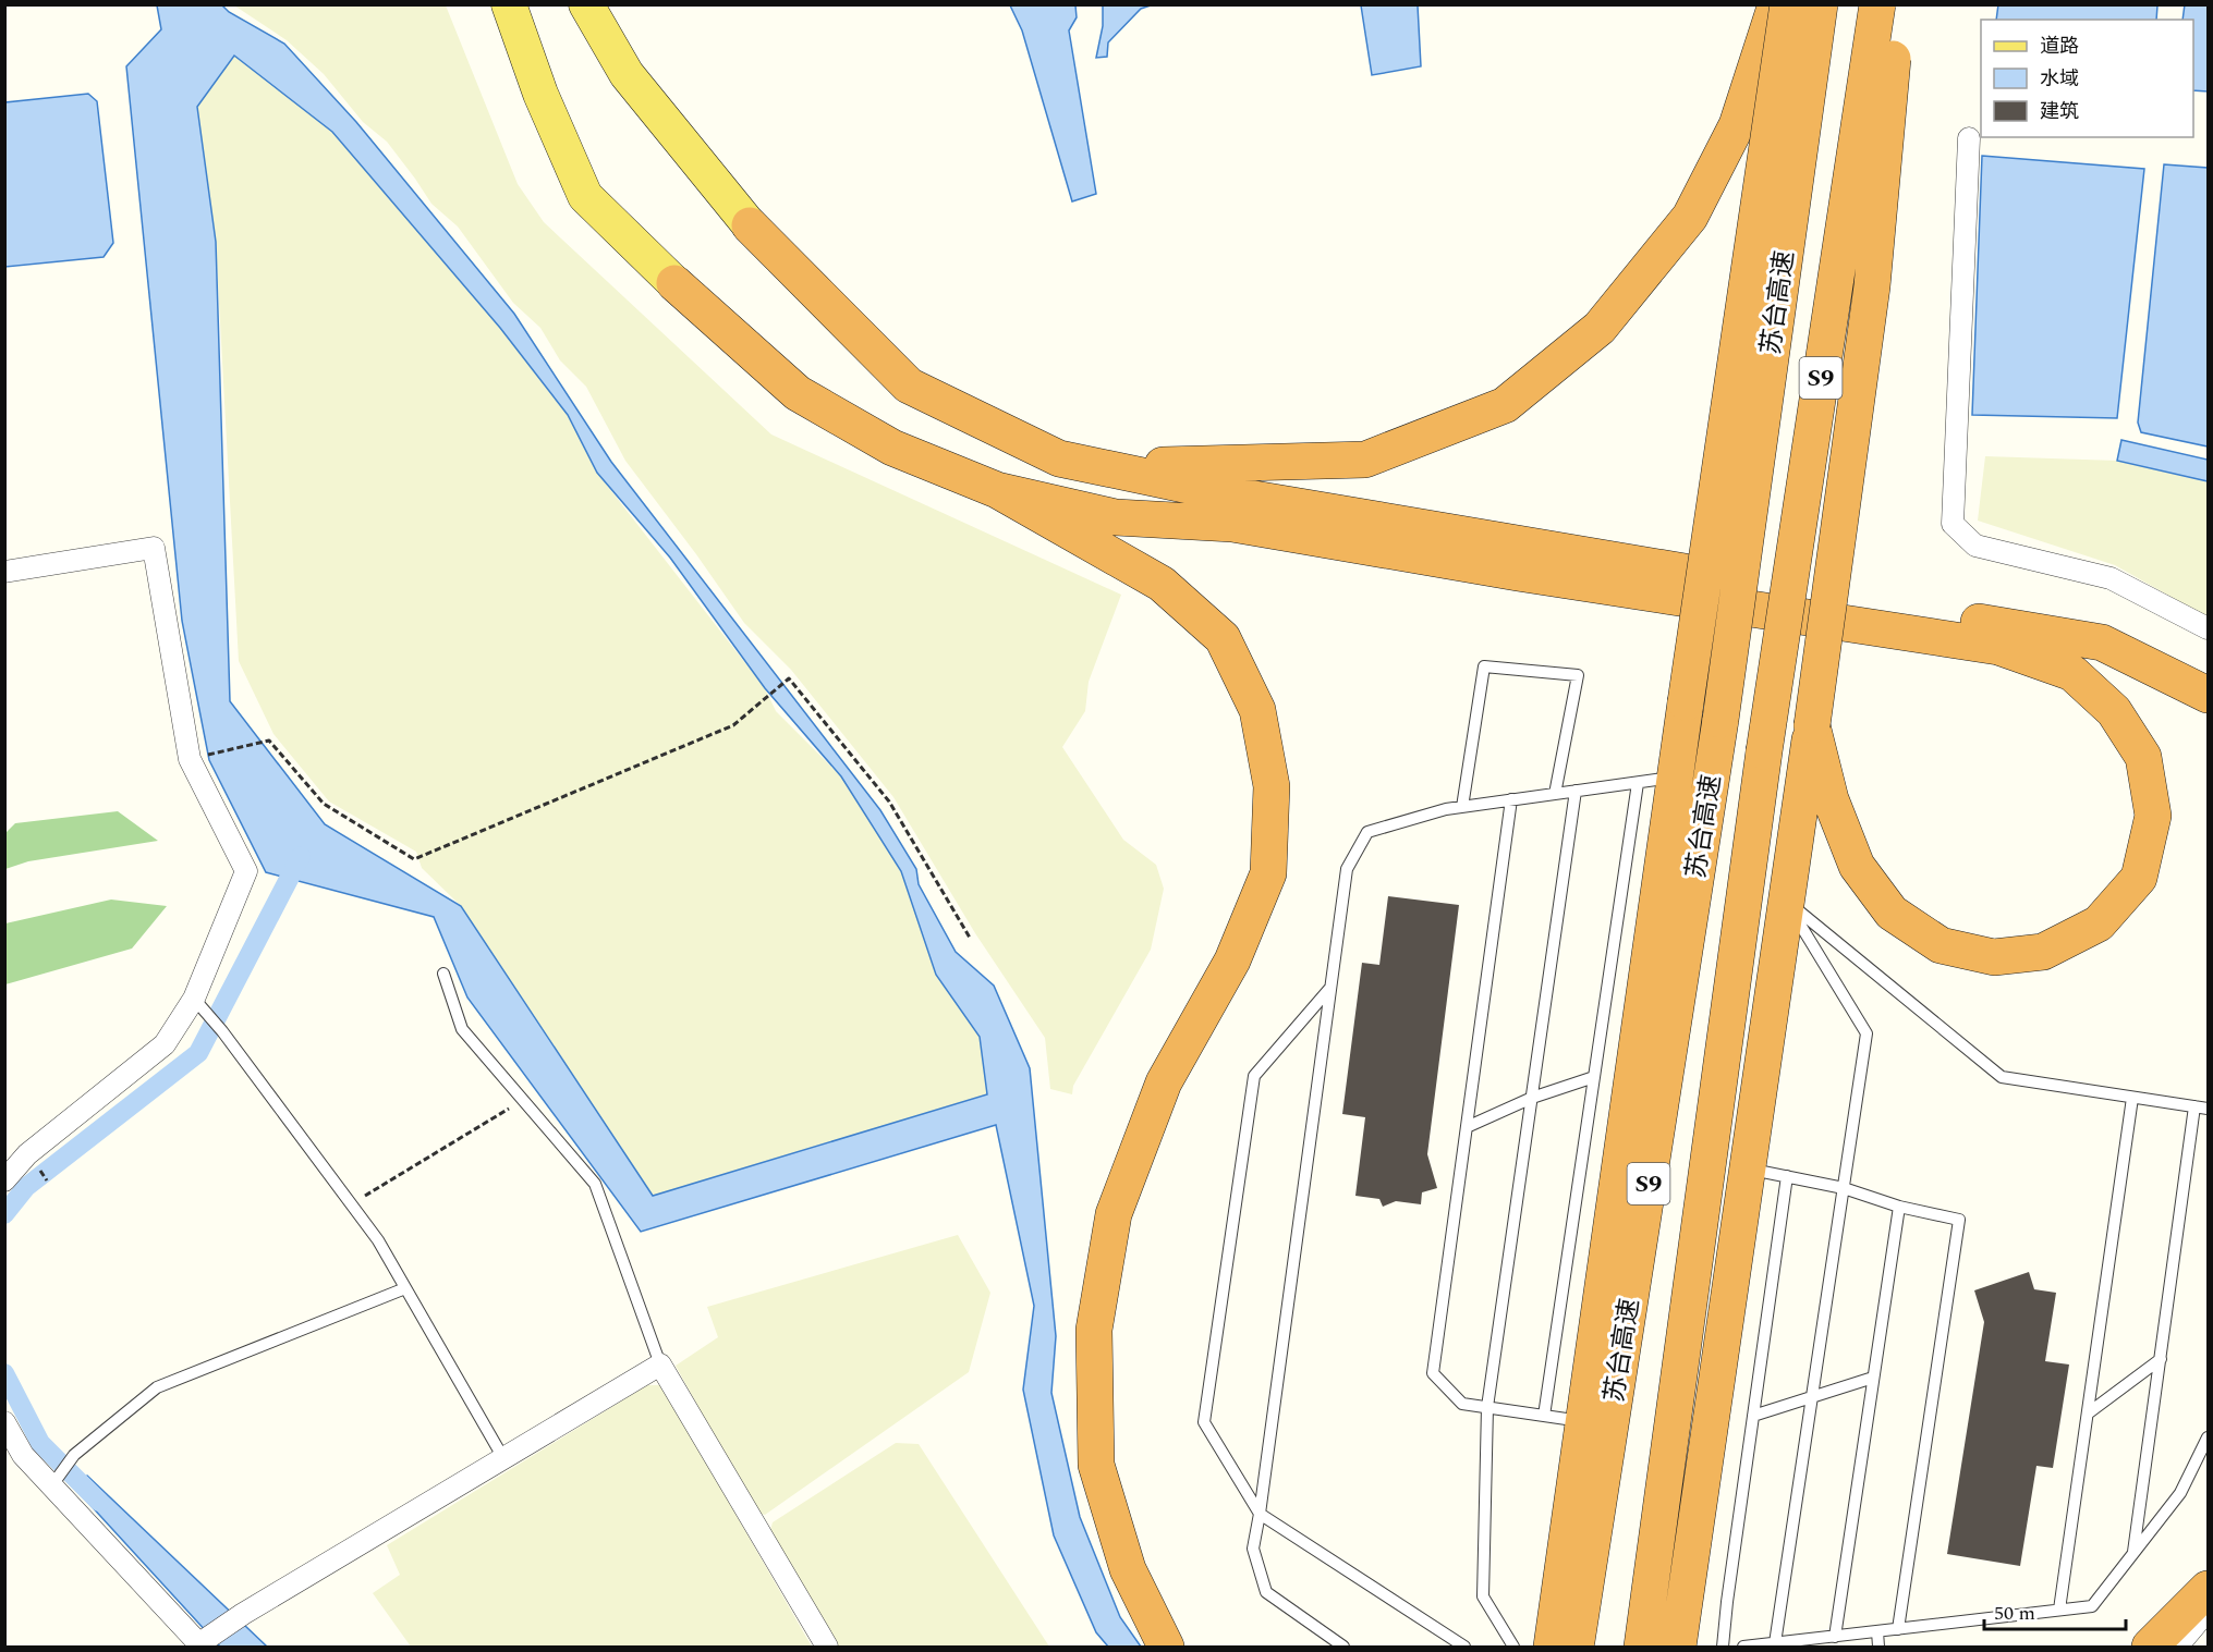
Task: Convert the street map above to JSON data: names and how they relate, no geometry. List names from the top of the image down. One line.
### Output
{"streets":{"highway":["苏台高速","S9"]},"legend":["道路","水域","建筑"],"scale_bar":"50 m"}
